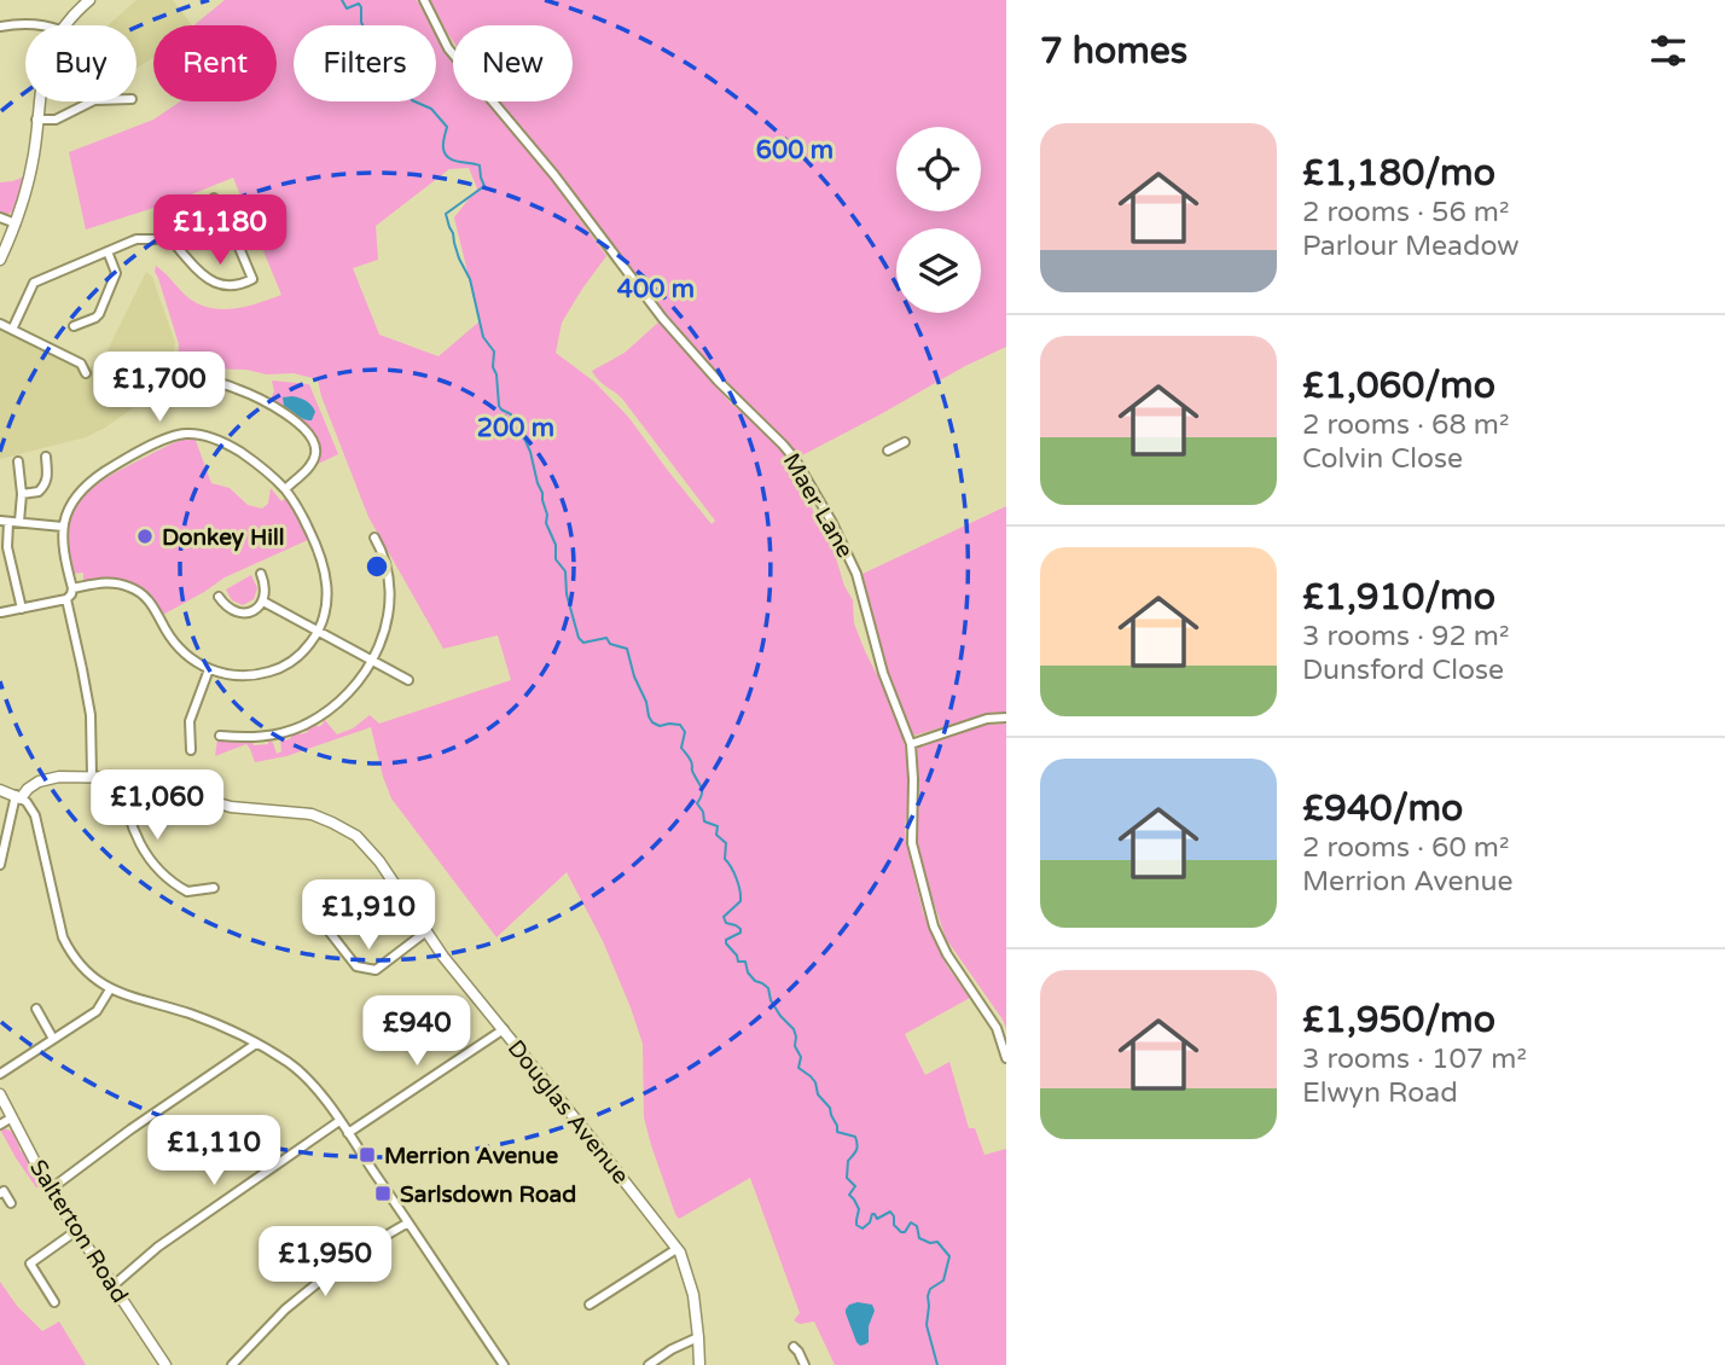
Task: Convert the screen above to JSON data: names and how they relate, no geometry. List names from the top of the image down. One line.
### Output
{"streets":{"street":["Maer Lane","Douglas Avenue","Salterton Road"]},"places":{"other":["Donkey Hill"],"transit":["Merrion Avenue","Sarlsdown Road"]},"page":{"heading":"7 homes","chip":["Buy","Rent","Filters","New"],"list":[{"name":"£1,180/mo","note":"2 rooms · 56 m² · Parlour Meadow"},{"name":"£1,060/mo","note":"2 rooms · 68 m² · Colvin Close"},{"name":"£1,910/mo","note":"3 rooms · 92 m² · Dunsford Close"},{"name":"£940/mo","note":"2 rooms · 60 m² · Merrion Avenue"},{"name":"£1,950/mo","note":"3 rooms · 107 m² · Elwyn Road"}],"price":["£1,180","£1,700","£1,060","£1,910","£940","£1,110","£1,950"]},"rings":["600 m","400 m","200 m"]}
